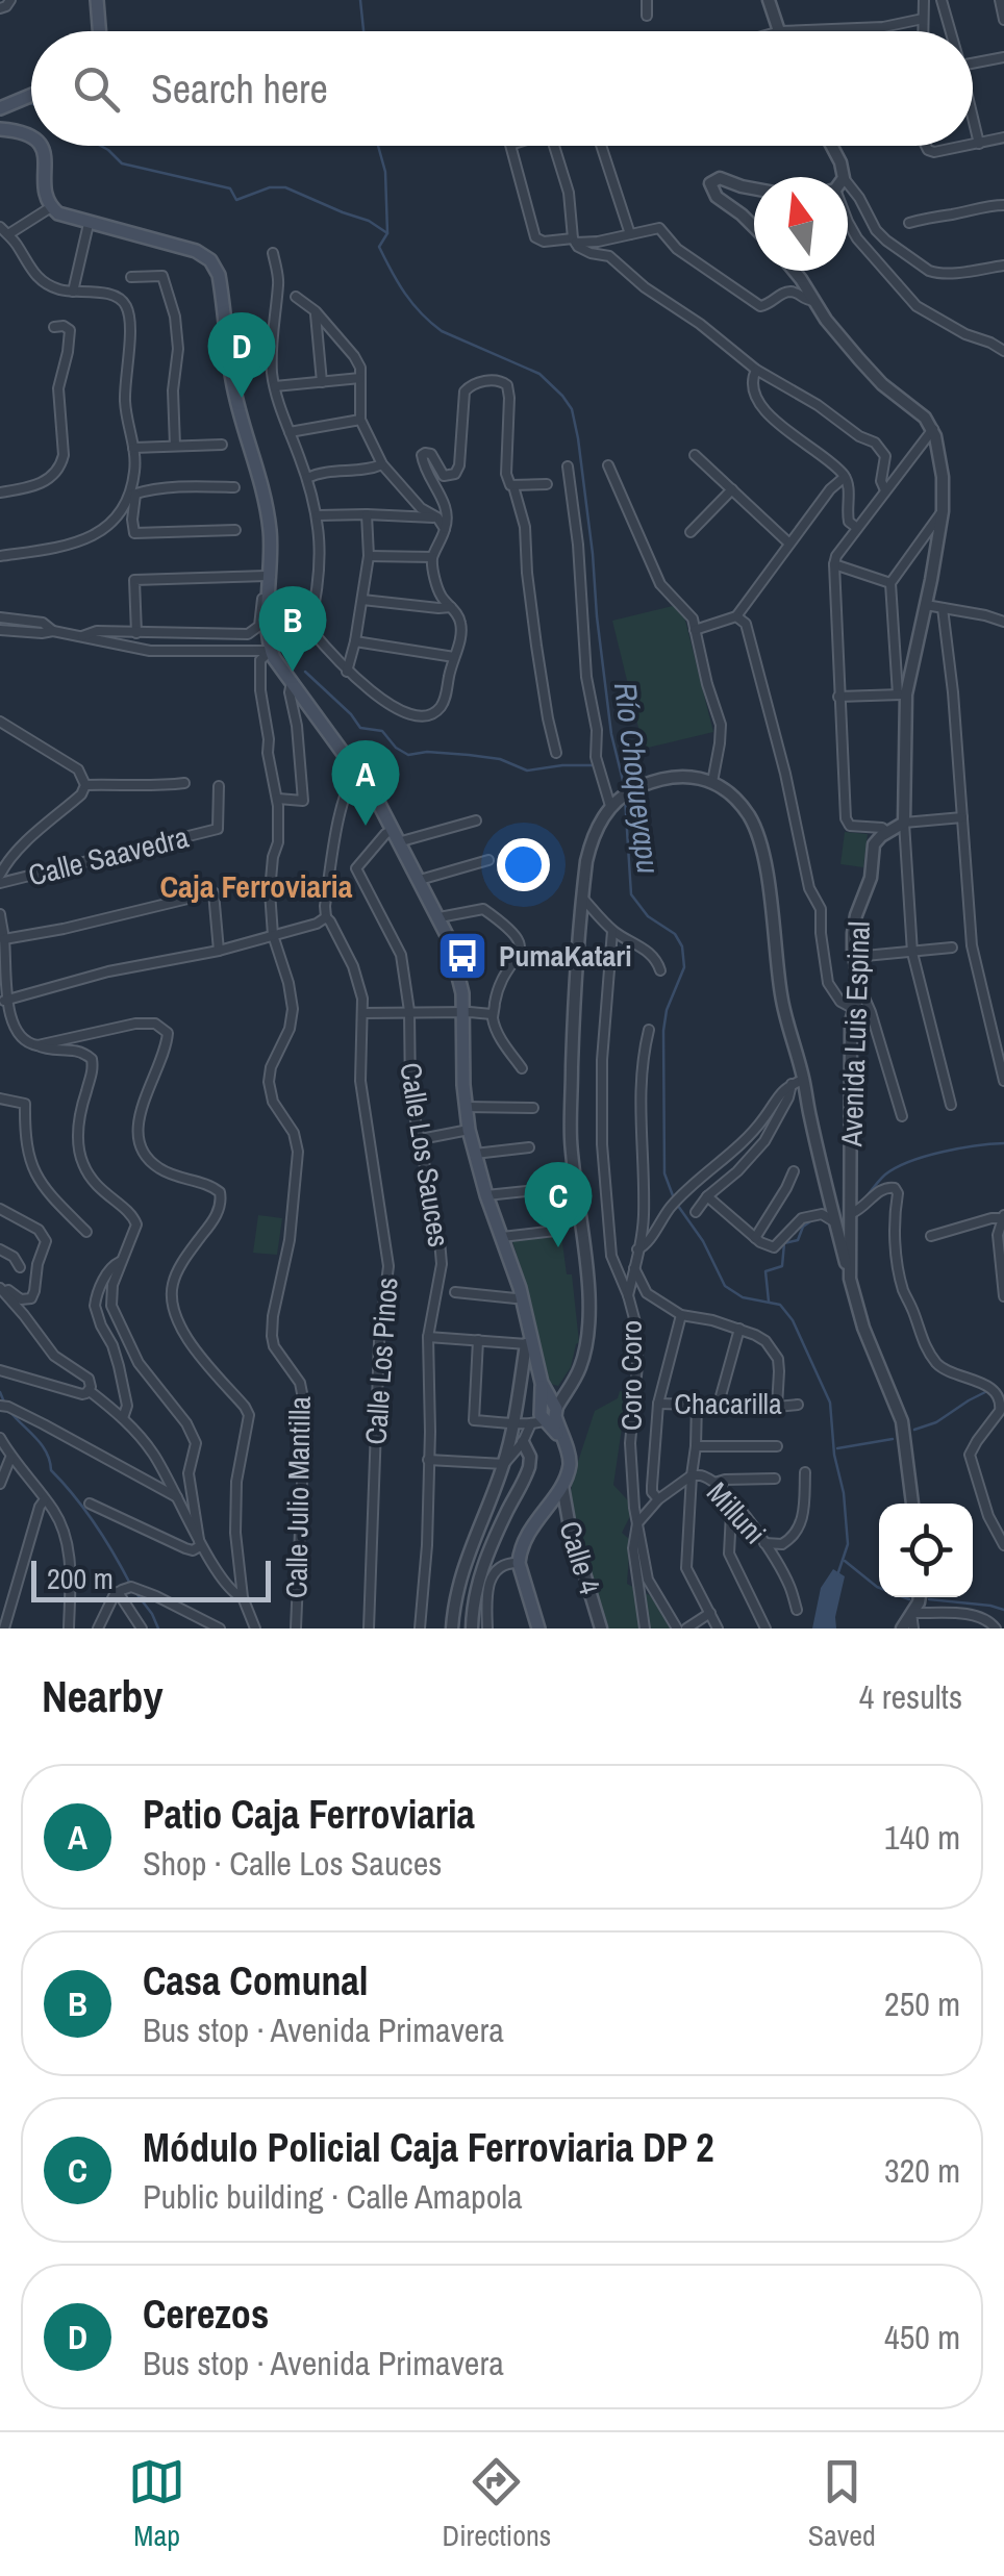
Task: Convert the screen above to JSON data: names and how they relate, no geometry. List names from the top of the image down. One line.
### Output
{"streets":{"street":["Calle Saavedra","Avenida Luis Espinal","Calle Los Sauces","Calle Los Pinos","Coro Coro","Chacarilla","Calle Julio Mantilla","Milluni","Calle 4"]},"crossings":[["Coro Coro","Milluni"]],"districts":["Caja Ferroviaria"],"water":["Río Choqueyapu"],"places":{"bus stop":["PumaKatari"]},"scale_bar":"200 m","north":"top","page":{"search":"Search here","pins":["D","B","A","C"],"scale":"200 m","heading":["Nearby","4 results"],"list":[{"mark":"A","name":"Patio Caja Ferroviaria","note":"Shop · Calle Los Sauces","value":"140 m"},{"mark":"B","name":"Casa Comunal","note":"Bus stop · Avenida Primavera","value":"250 m"},{"mark":"C","name":"Módulo Policial Caja Ferroviaria DP 2","note":"Public building · Calle Amapola","value":"320 m"},{"mark":"D","name":"Cerezos","note":"Bus stop · Avenida Primavera","value":"450 m"}],"nav":["Map","Directions","Saved"]}}
